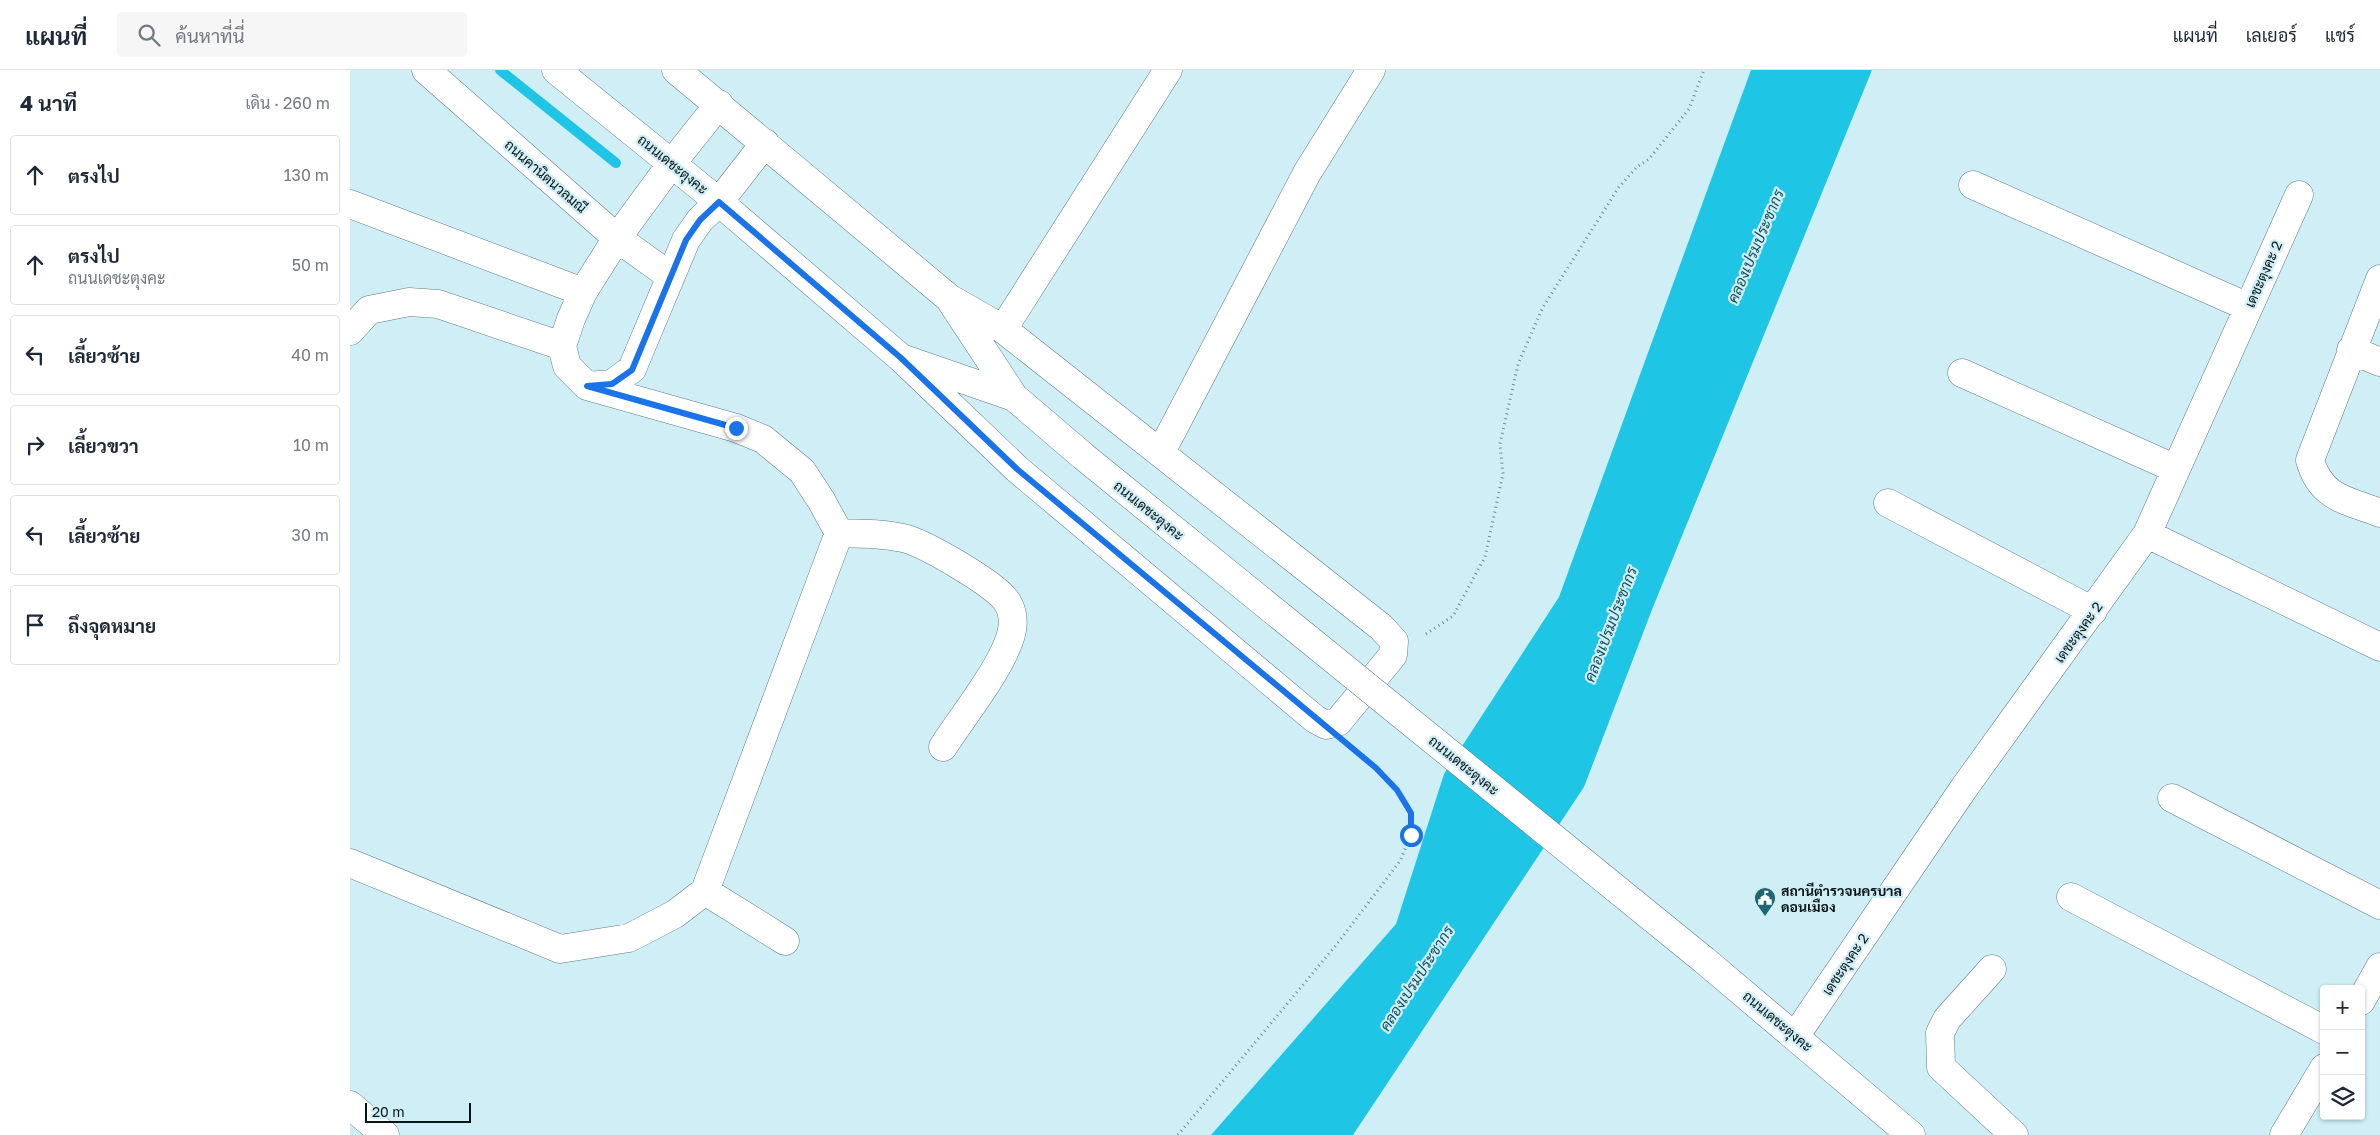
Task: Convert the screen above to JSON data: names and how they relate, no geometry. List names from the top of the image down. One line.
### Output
{"streets":{"street":["ถนนเดชะตุงคะ","ถนนคานิตนวลมณี","เดชะตุงคะ 2"]},"crossings":[["ถนนเดชะตุงคะ","เดชะตุงคะ 2"]],"water":["คลองเปรมประชากร"],"places":{"public building":["สถานีตำรวจนครบาล ดอนเมือง"]},"scale_bar":"20 m","page":{"header":"แผนที่","search":"ค้นหาที่นี่","nav":["แผนที่","เลเยอร์","แชร์"],"heading":["4 นาที","เดิน · 260 m"],"list":[["ตรงไป","130 m"],["ตรงไป","ถนนเดชะตุงคะ","50 m"],["เลี้ยวซ้าย","40 m"],["เลี้ยวขวา","10 m"],["เลี้ยวซ้าย","30 m"],"ถึงจุดหมาย"],"map_buttons":["+","−"],"scale":"20 m"}}
